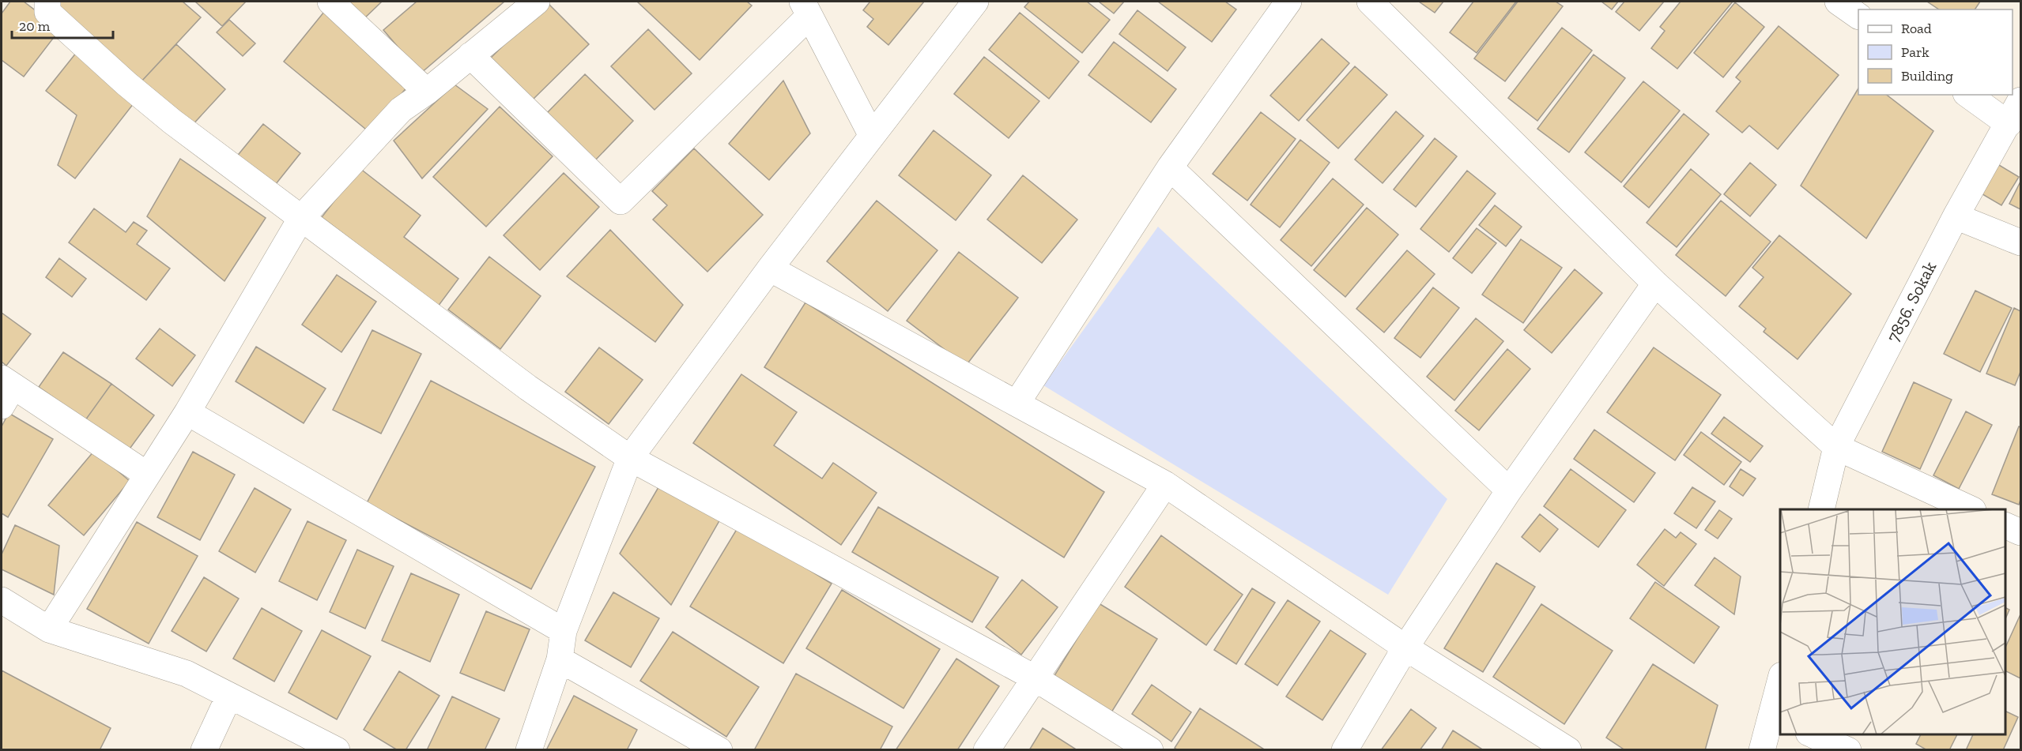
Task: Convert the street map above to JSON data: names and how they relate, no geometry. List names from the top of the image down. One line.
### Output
{"streets":{"street":["7856. Sokak"]},"legend":["Road","Park","Building"],"scale_bar":"20 m"}
